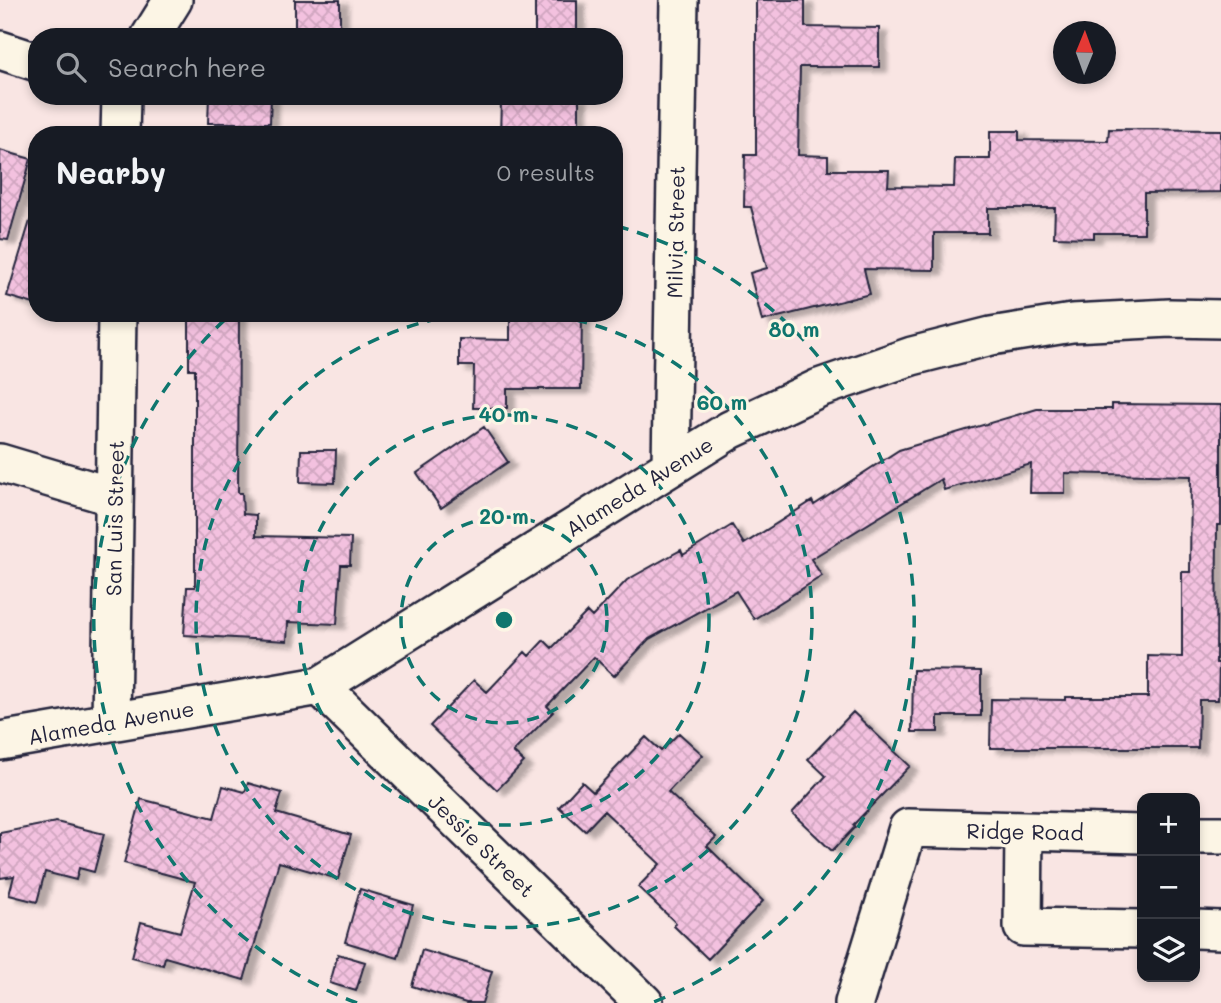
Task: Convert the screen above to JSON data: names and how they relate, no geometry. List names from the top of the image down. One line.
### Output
{"streets":{"street":["Milvia Street","Alameda Avenue","San Luis Street","Ridge Road","Jessie Street"]},"crossings":[["Milvia Street","Alameda Avenue"],["Alameda Avenue","San Luis Street"],["Alameda Avenue","Jessie Street"]],"north":"top","page":{"search":"Search here","heading":["Nearby","0 results"],"map_buttons":["+","−"]},"rings":["80 m","60 m","40 m","20 m"]}
